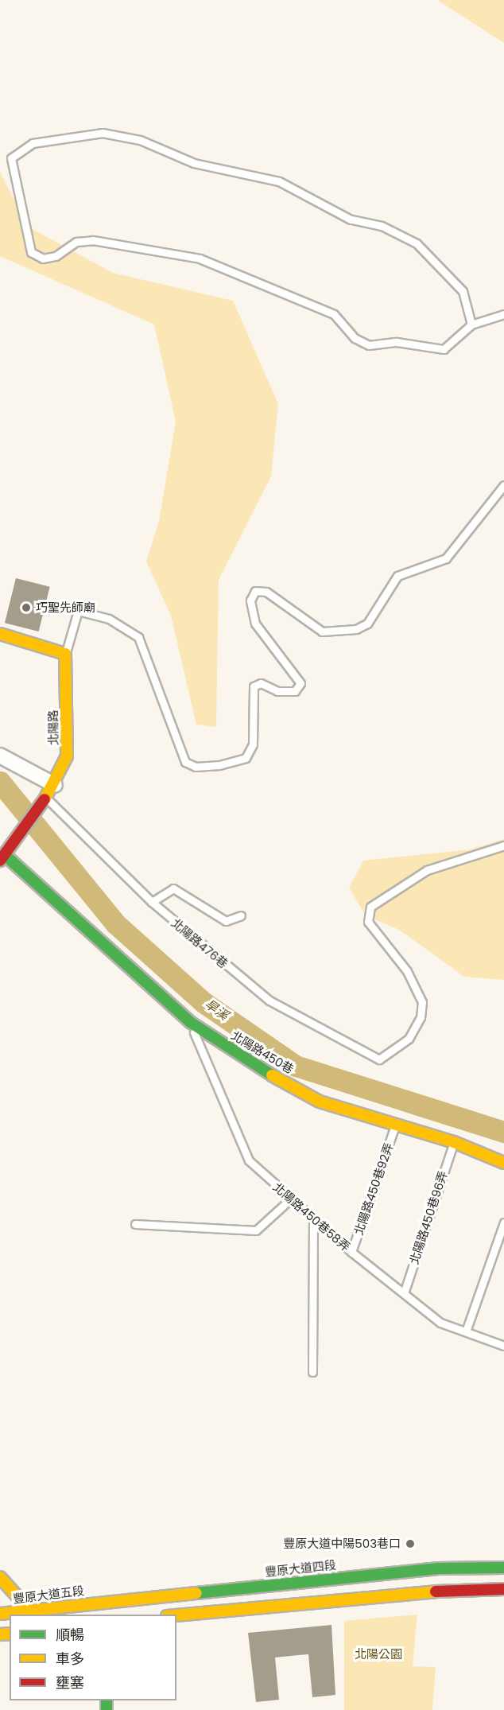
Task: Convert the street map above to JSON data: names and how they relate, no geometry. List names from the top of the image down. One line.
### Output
{"streets":{"street":["北陽路","北陽路450巷","豐原大道四段","豐原大道五段"],"lane":["北陽路476巷","北陽路450巷92弄","北陽路450巷58弄","北陽路450巷96弄"]},"crossings":[["北陽路","北陽路476巷"],["北陽路","北陽路450巷"],["北陽路450巷","北陽路450巷92弄"],["北陽路450巷","北陽路450巷58弄"],["北陽路450巷","北陽路450巷96弄"],["北陽路450巷92弄","北陽路450巷58弄"],["北陽路450巷58弄","北陽路450巷96弄"],["豐原大道四段","豐原大道五段"]],"water":["旱溪"],"parks":["北陽公園"],"places":["巧聖先師廟","豐原大道中陽503巷口"],"legend":["順暢","車多","壅塞"]}
